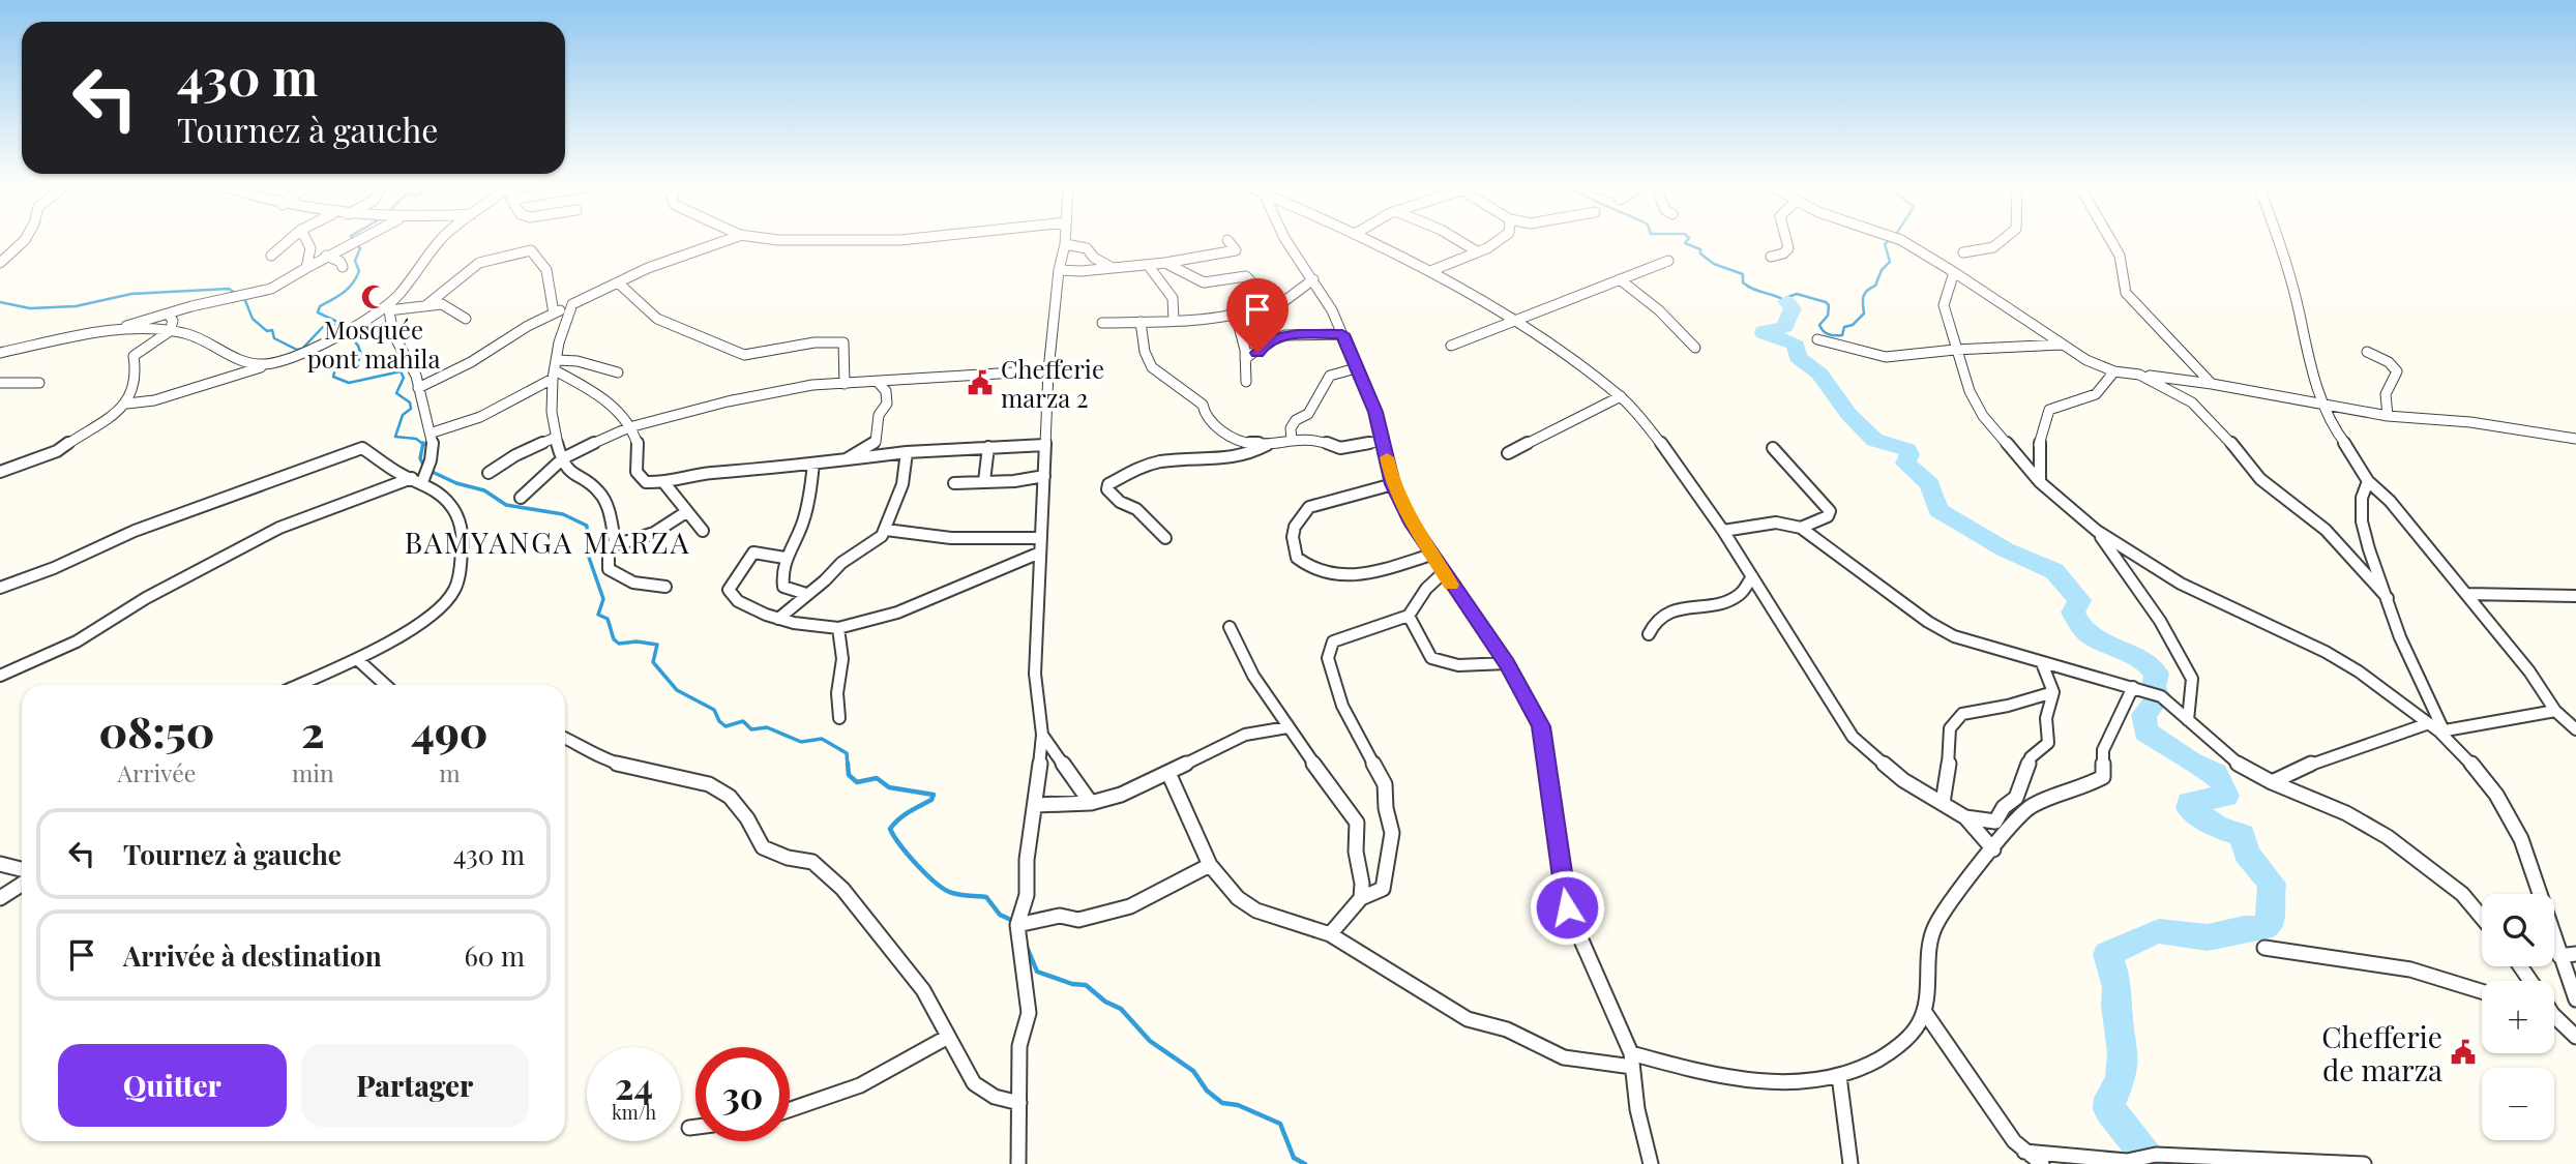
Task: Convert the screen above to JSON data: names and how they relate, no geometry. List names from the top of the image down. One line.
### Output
{"districts":["BAMYANGA MARZA"],"places":{"mosque":["Mosquée pont mahila"],"public building":["Chefferie marza 2","Chefferie de marza"]},"page":{"turn":["430 m","Tournez à gauche"],"eta":["08:50","Arrivée","2","min","490","m"],"list":[{"name":"Tournez à gauche","value":"430 m"},{"name":"Arrivée à destination","value":"60 m"}],"map_buttons":["+","−"],"buttons":["Quitter","Partager"],"speed":"24 km/h","limit":"30"}}
